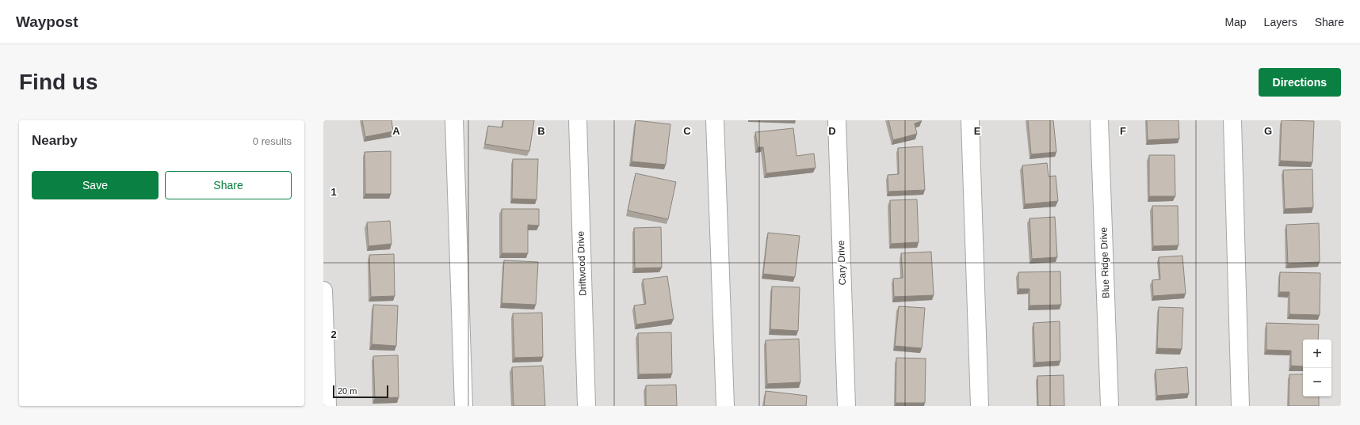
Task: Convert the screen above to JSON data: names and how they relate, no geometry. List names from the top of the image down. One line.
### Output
{"streets":{"street":["Cary Drive","Blue Ridge Drive","Driftwood Drive"]},"scale_bar":"20 m","page":{"header":"Waypost","nav":["Map","Layers","Share"],"buttons":["Directions",["Save","Share"]],"title":"Find us","heading":["Nearby","0 results"],"map_buttons":["+","−"],"scale":"20 m"},"grid":{"columns":["A","B","C","D","E","F","G"],"rows":["1","2"]}}
